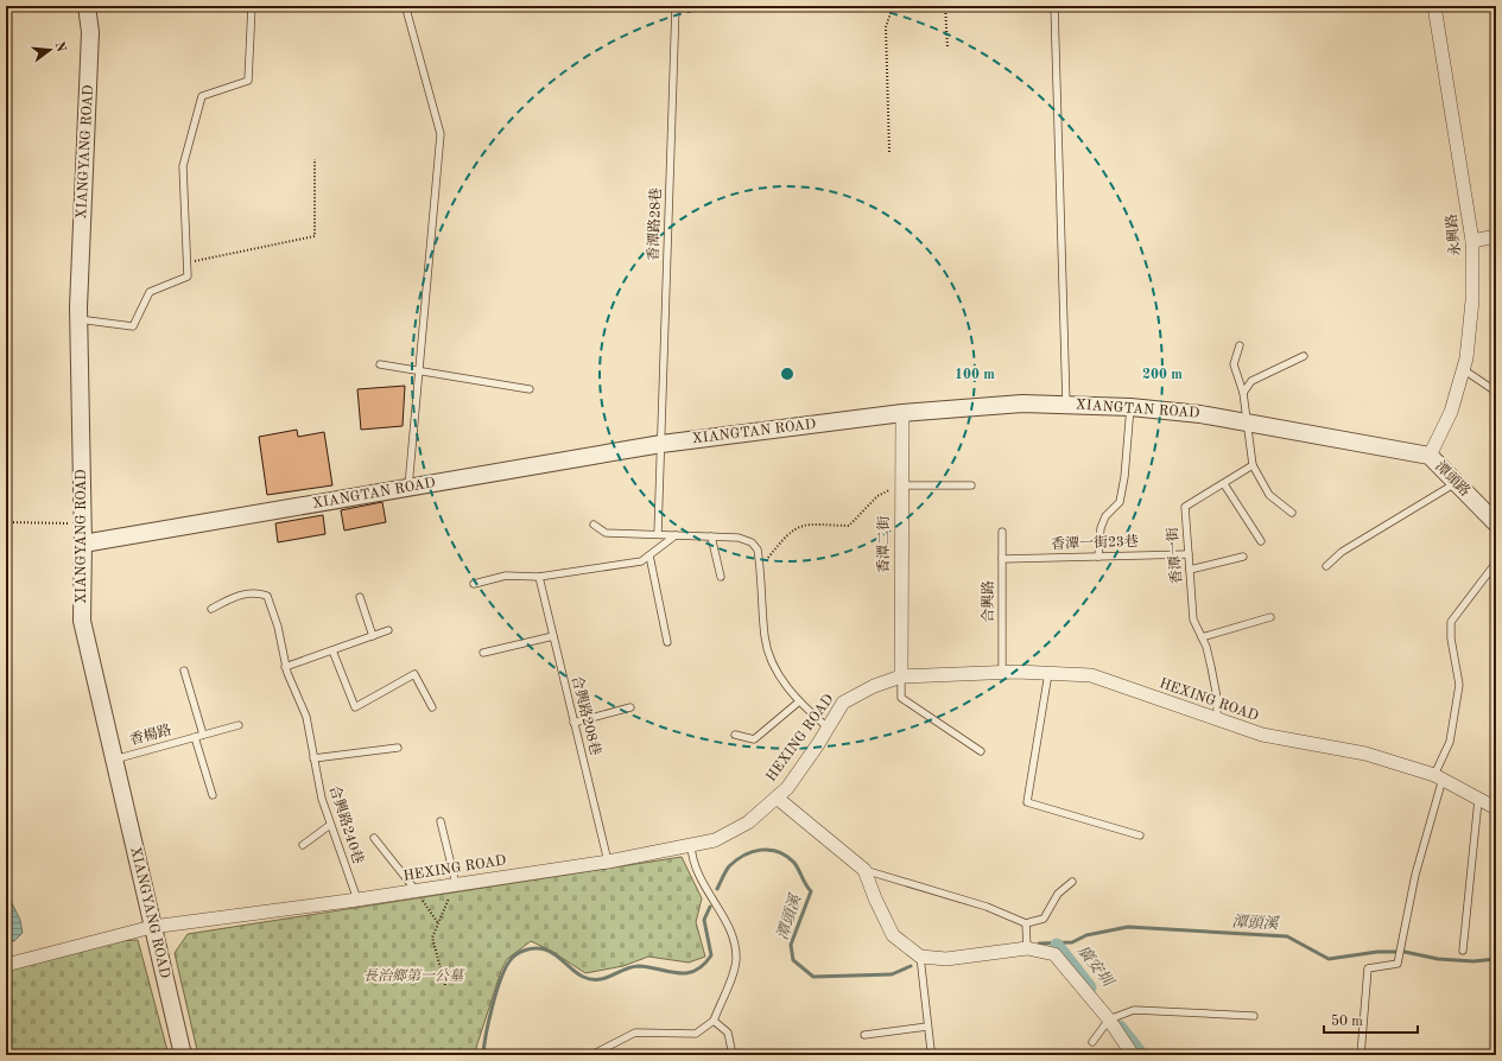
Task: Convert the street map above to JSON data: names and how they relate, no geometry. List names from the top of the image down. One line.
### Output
{"streets":{"street":["XIANGYANG ROAD","永興路","XIANGTAN ROAD","潭頭路","香潭二街","HEXING ROAD"],"lane":["香潭路28巷","香潭一街23巷","香潭一街","合興路","合興路208巷","香楊路","合興路240巷"]},"crossings":[["XIANGYANG ROAD","XIANGTAN ROAD"],["XIANGYANG ROAD","HEXING ROAD"],["XIANGYANG ROAD","香楊路"],["香潭路28巷","XIANGTAN ROAD"],["永興路","XIANGTAN ROAD"],["永興路","潭頭路"],["XIANGTAN ROAD","潭頭路"],["XIANGTAN ROAD","香潭二街"],["香潭一街23巷","香潭一街"],["香潭一街23巷","合興路"],["香潭二街","HEXING ROAD"],["香潭一街","HEXING ROAD"],["合興路","HEXING ROAD"],["HEXING ROAD","合興路208巷"],["HEXING ROAD","合興路240巷"]],"water":["潭頭溪","廣安圳"],"parks":["長治鄉第一公墓"],"scale_bar":"50 m","north":"right","rings":["100 m","200 m"]}
